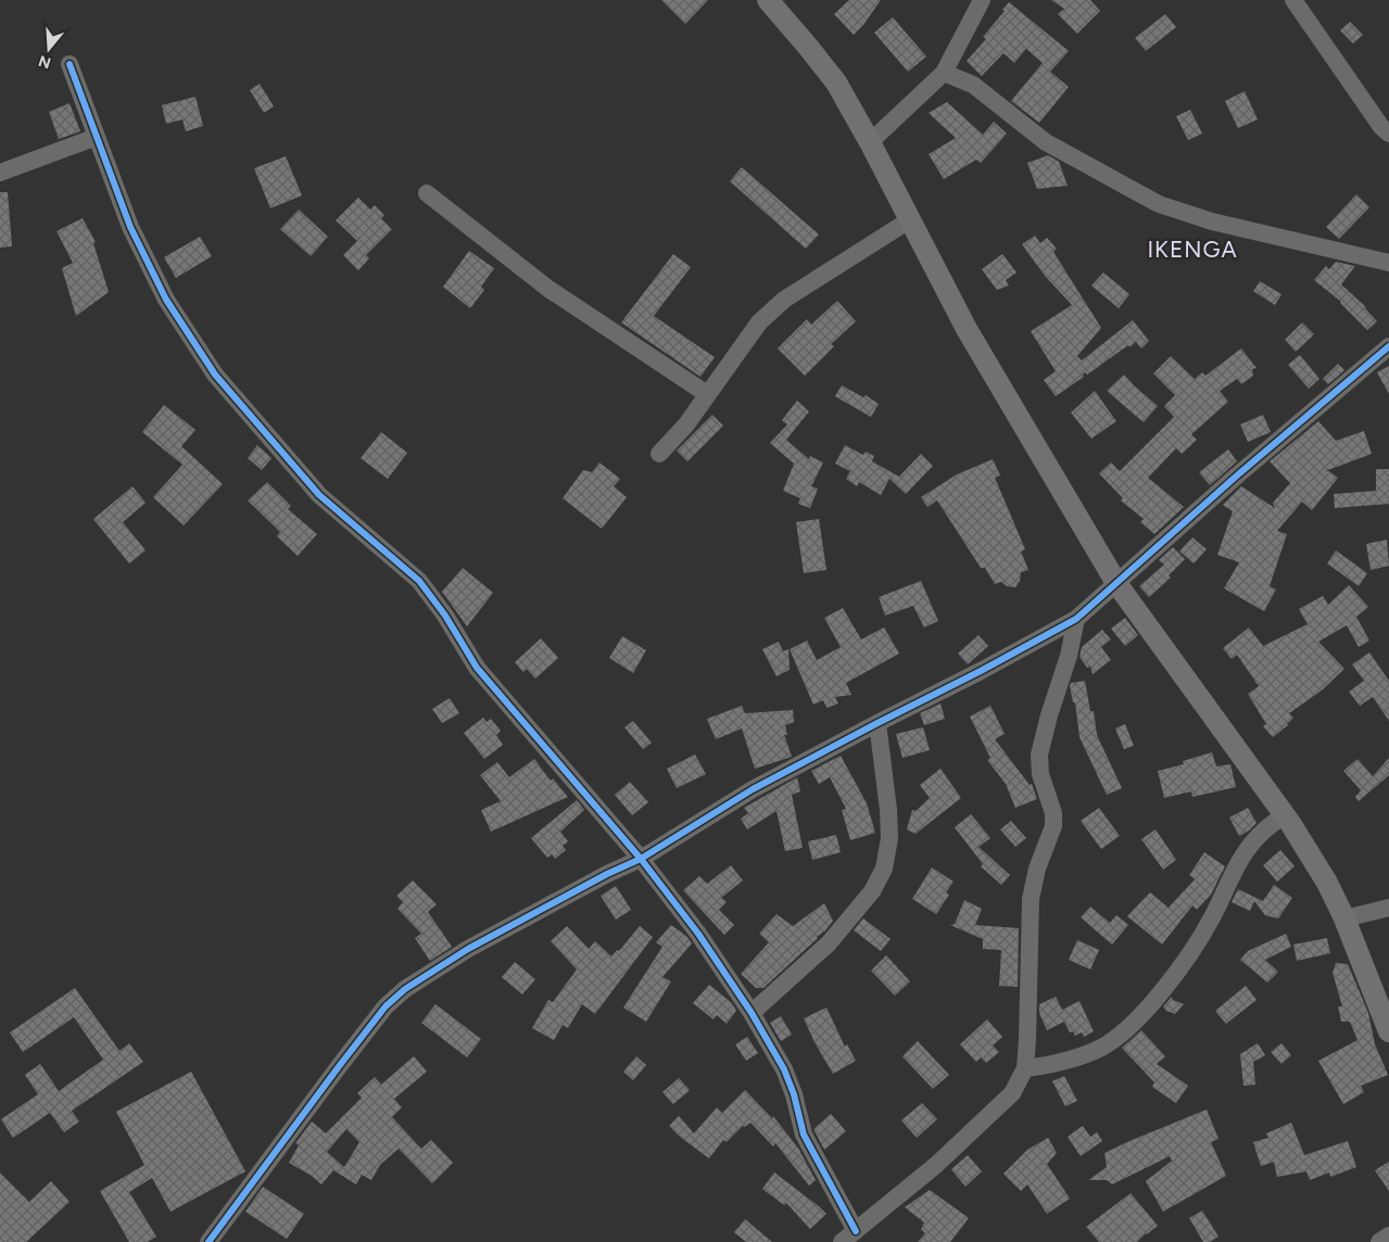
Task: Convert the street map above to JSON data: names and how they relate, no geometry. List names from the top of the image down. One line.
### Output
{"districts":["IKENGA"],"north":"bottom"}
